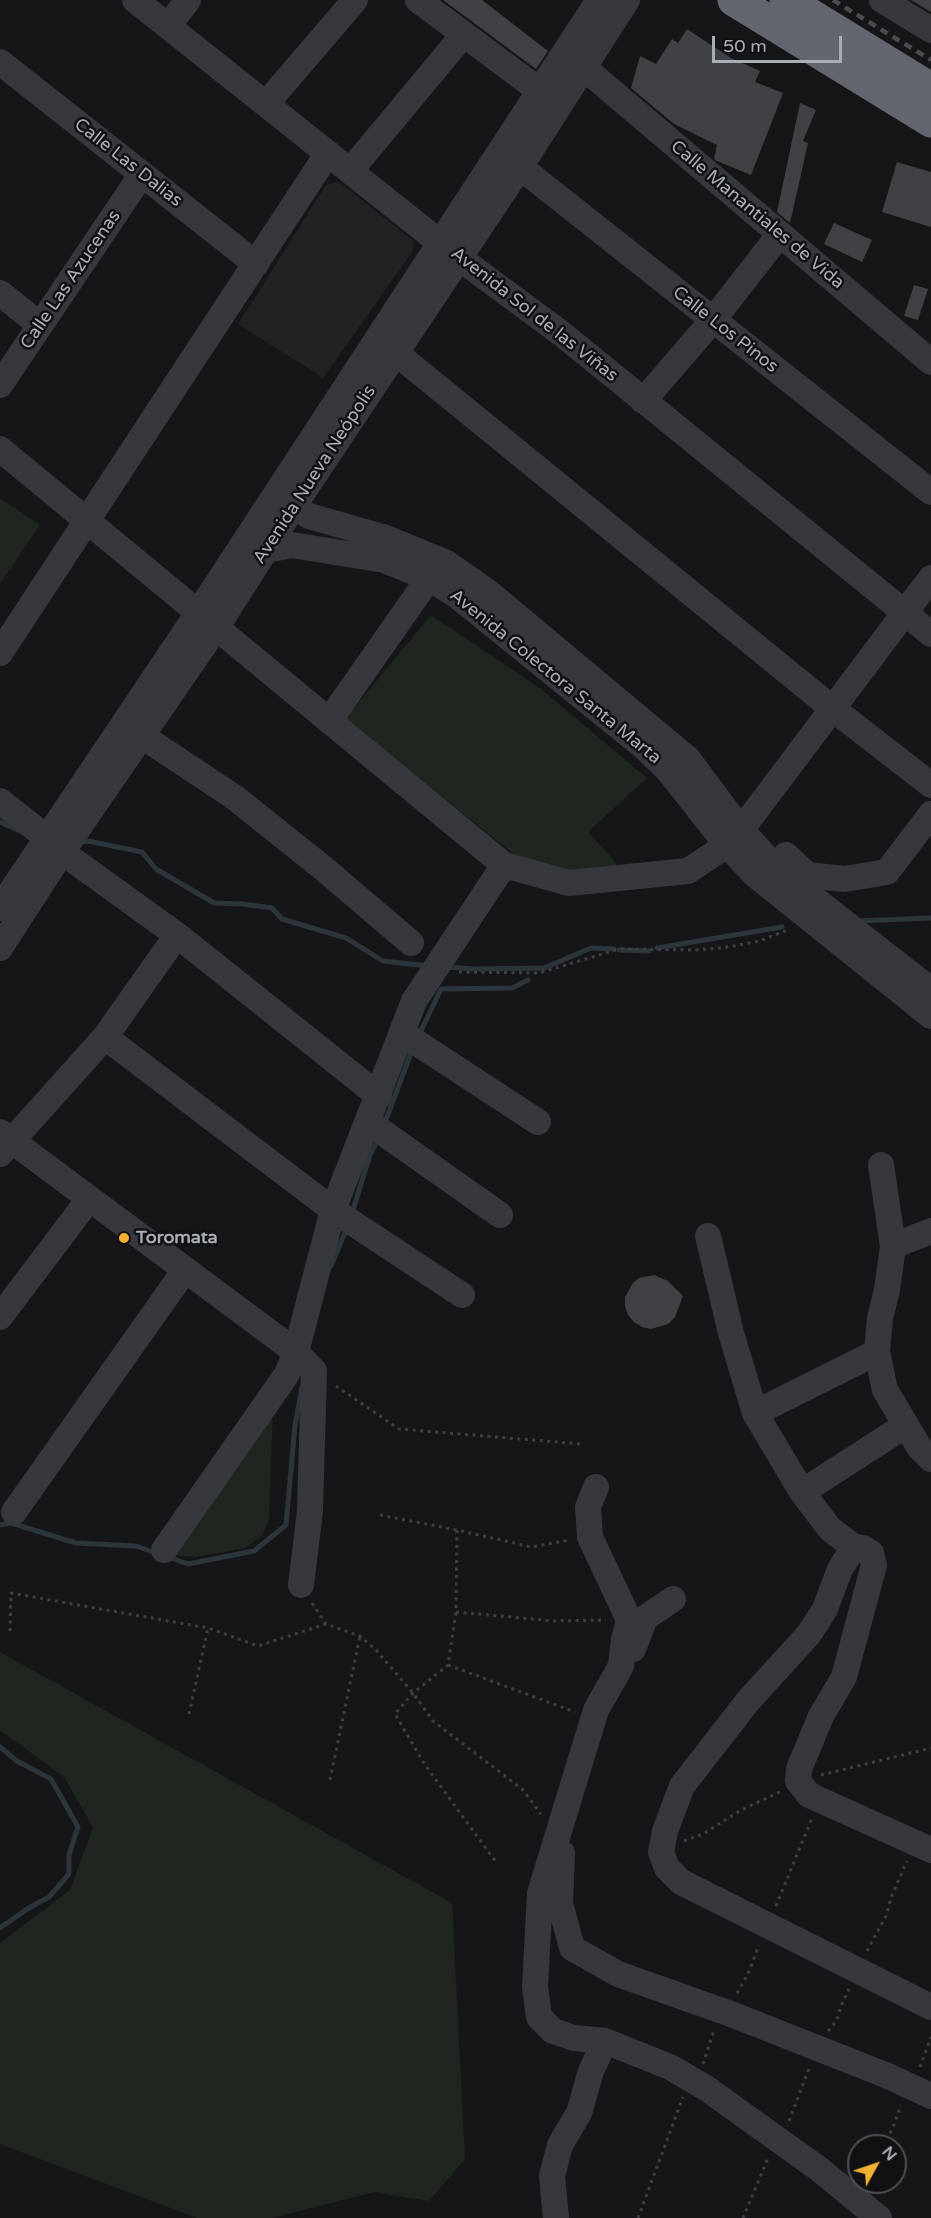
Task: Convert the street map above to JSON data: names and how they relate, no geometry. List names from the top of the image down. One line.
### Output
{"streets":{"street":["Calle Las Dalias","Calle Manantiales de Vida","Calle Las Azucenas","Avenida Sol de las Viñas","Calle Los Pinos","Avenida Nueva Neópolis","Avenida Colectora Santa Marta"]},"crossings":[["Calle Las Dalias","Calle Las Azucenas"],["Calle Manantiales de Vida","Avenida Nueva Neópolis"],["Avenida Sol de las Viñas","Avenida Nueva Neópolis"],["Calle Los Pinos","Avenida Nueva Neópolis"],["Avenida Nueva Neópolis","Avenida Colectora Santa Marta"]],"places":["Toromata"],"scale_bar":"50 m","north":"top right"}
